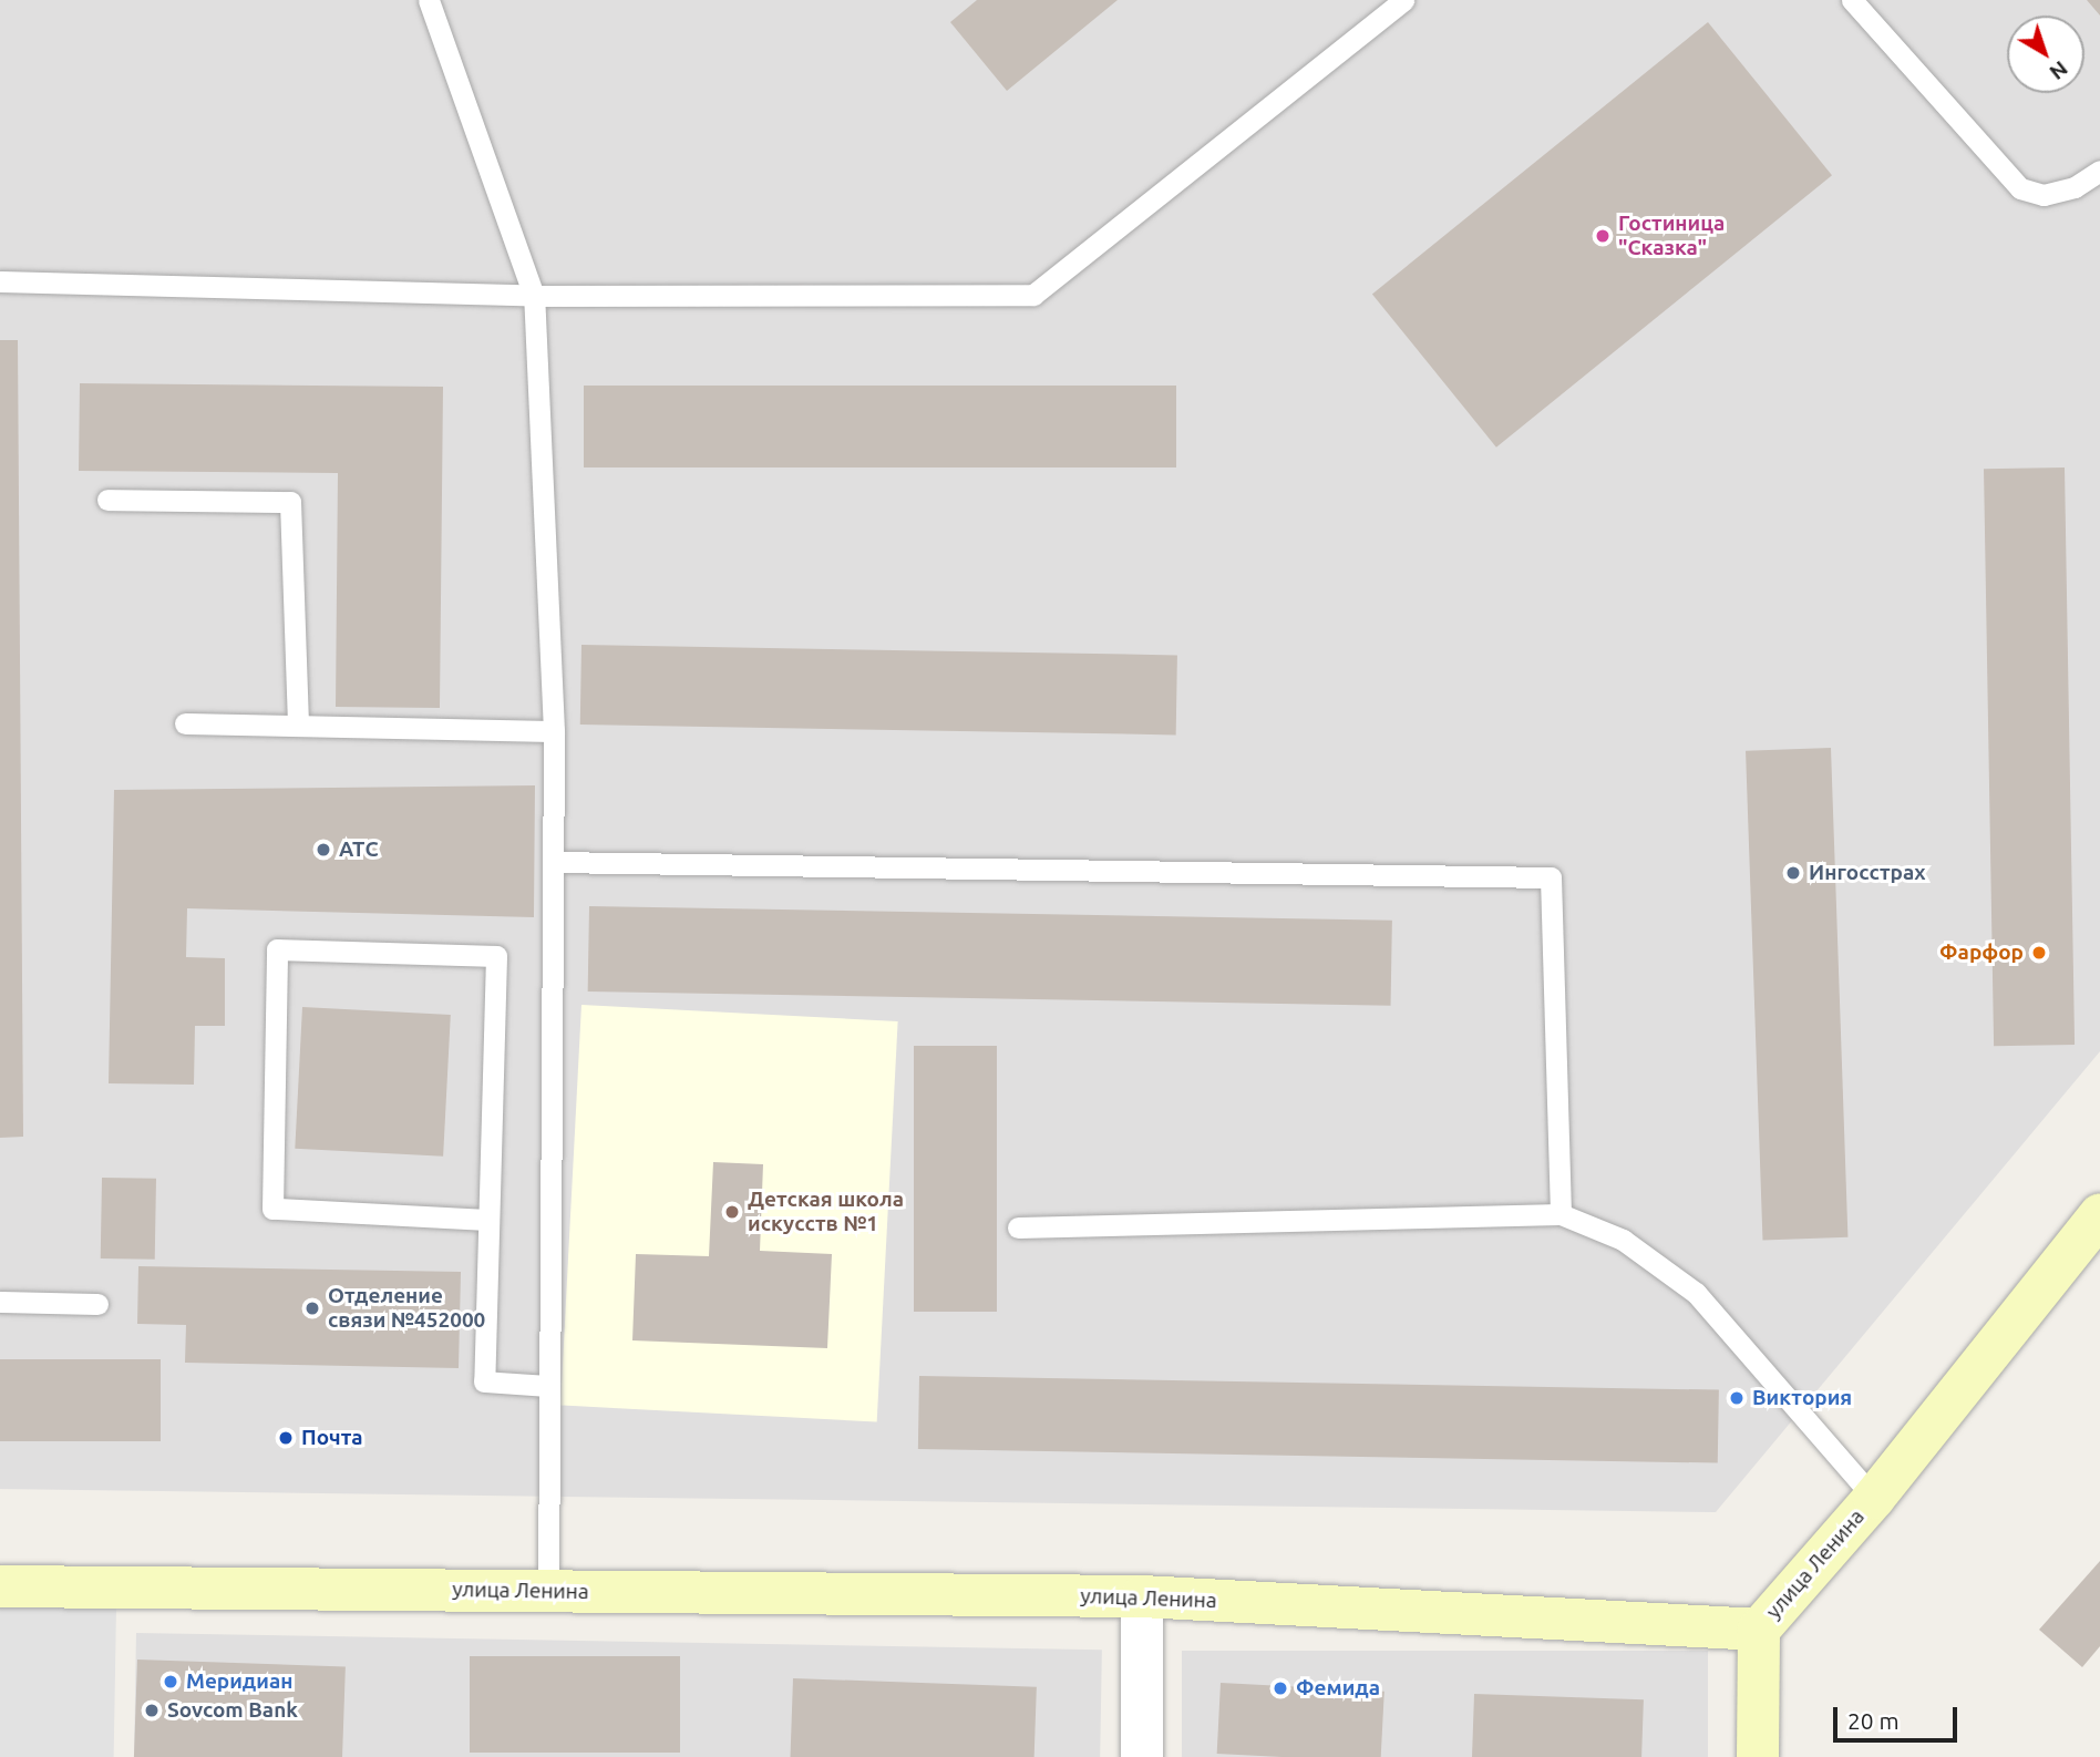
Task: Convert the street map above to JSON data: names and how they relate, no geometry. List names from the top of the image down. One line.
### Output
{"streets":{"main road":["улица Ленина"]},"places":["Гостиница \"Сказка\"","АТС","Ингосстрах","Фарфор","Детская школа искусств №1","Отделение связи №452000","Виктория","Почта","Меридиан","Фемида","Sovcom Bank"],"scale_bar":"20 m","north":"bottom right"}
